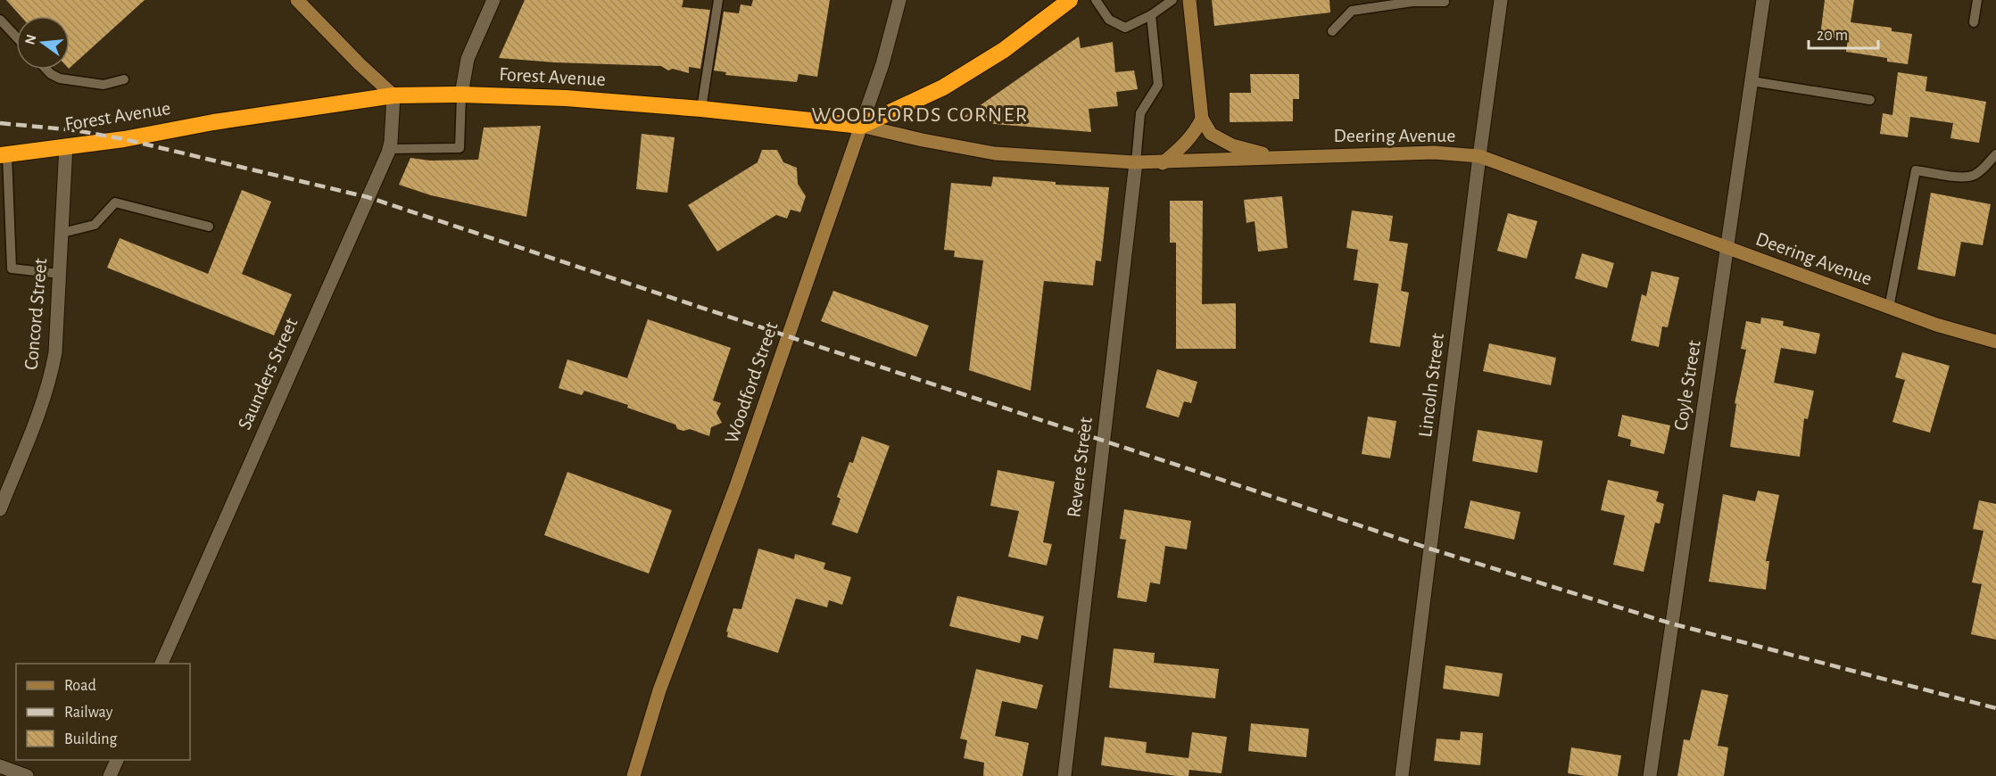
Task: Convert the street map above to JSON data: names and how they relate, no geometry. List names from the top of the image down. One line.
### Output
{"streets":{"highway":["Forest Avenue"],"main road":["Deering Avenue","Woodford Street"],"street":["Concord Street","Saunders Street","Lincoln Street","Coyle Street","Revere Street"]},"crossings":[["Forest Avenue","Deering Avenue"],["Forest Avenue","Concord Street"],["Forest Avenue","Saunders Street"],["Forest Avenue","Woodford Street"],["Deering Avenue","Woodford Street"],["Deering Avenue","Lincoln Street"],["Deering Avenue","Coyle Street"],["Deering Avenue","Revere Street"]],"districts":["WOODFORDS CORNER"],"legend":["Road","Railway","Building"],"scale_bar":"20 m","north":"left"}
